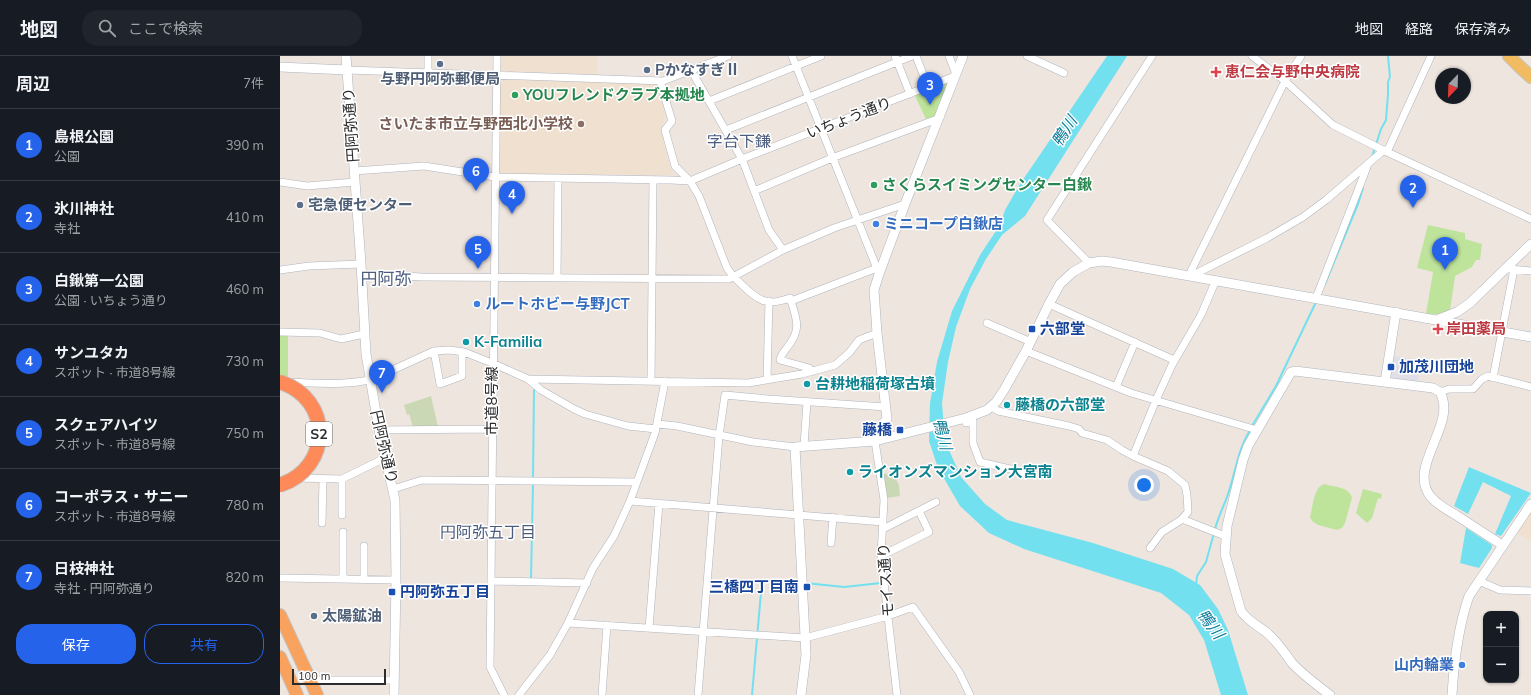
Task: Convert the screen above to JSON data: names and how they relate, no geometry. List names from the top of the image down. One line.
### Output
{"streets":{"highway":["S2"],"street":["いちょう通り","円阿弥通り","市道8号線","モイス通り"]},"districts":["字台下鎌","円阿弥","円阿弥五丁目"],"water":["鴨川"],"places":{"other":["与野円阿弥郵便局","PかなすぎⅡ","YOUフレンドクラブ本拠地","さいたま市立与野西北小学校","さくらスイミングセンター白鍬","宅急便センター","ミニコープ白鍬店","ルートホビー与野JCT","K-Familia","台耕地稲荷塚古墳","藤橋の六部堂","ライオンズマンション大宮南","太陽鉱油","山内輪業"],"health":["恵仁会与野中央病院","岸田薬局"],"transit":["六部堂","加茂川団地","藤橋","三橋四丁目南","円阿弥五丁目"]},"scale_bar":"100 m","north":"bottom left","page":{"header":"地図","search":"ここで検索","nav":["地図","経路","保存済み"],"heading":["周辺","7件"],"pins":["3","6","2","4","5","1","7"],"list":[{"mark":"1","name":"島根公園","note":"公園","value":"390 m"},{"mark":"2","name":"氷川神社","note":"寺社","value":"410 m"},{"mark":"3","name":"白鍬第一公園","note":"公園 · いちょう通り","value":"460 m"},{"mark":"4","name":"サンユタカ","note":"スポット · 市道8号線","value":"730 m"},{"mark":"5","name":"スクェアハイツ","note":"スポット · 市道8号線","value":"750 m"},{"mark":"6","name":"コーポラス・サニー","note":"スポット · 市道8号線","value":"780 m"},{"mark":"7","name":"日枝神社","note":"寺社 · 円阿弥通り","value":"820 m"}],"map_buttons":["+","−"],"buttons":["保存","共有"],"scale":"100 m"}}
